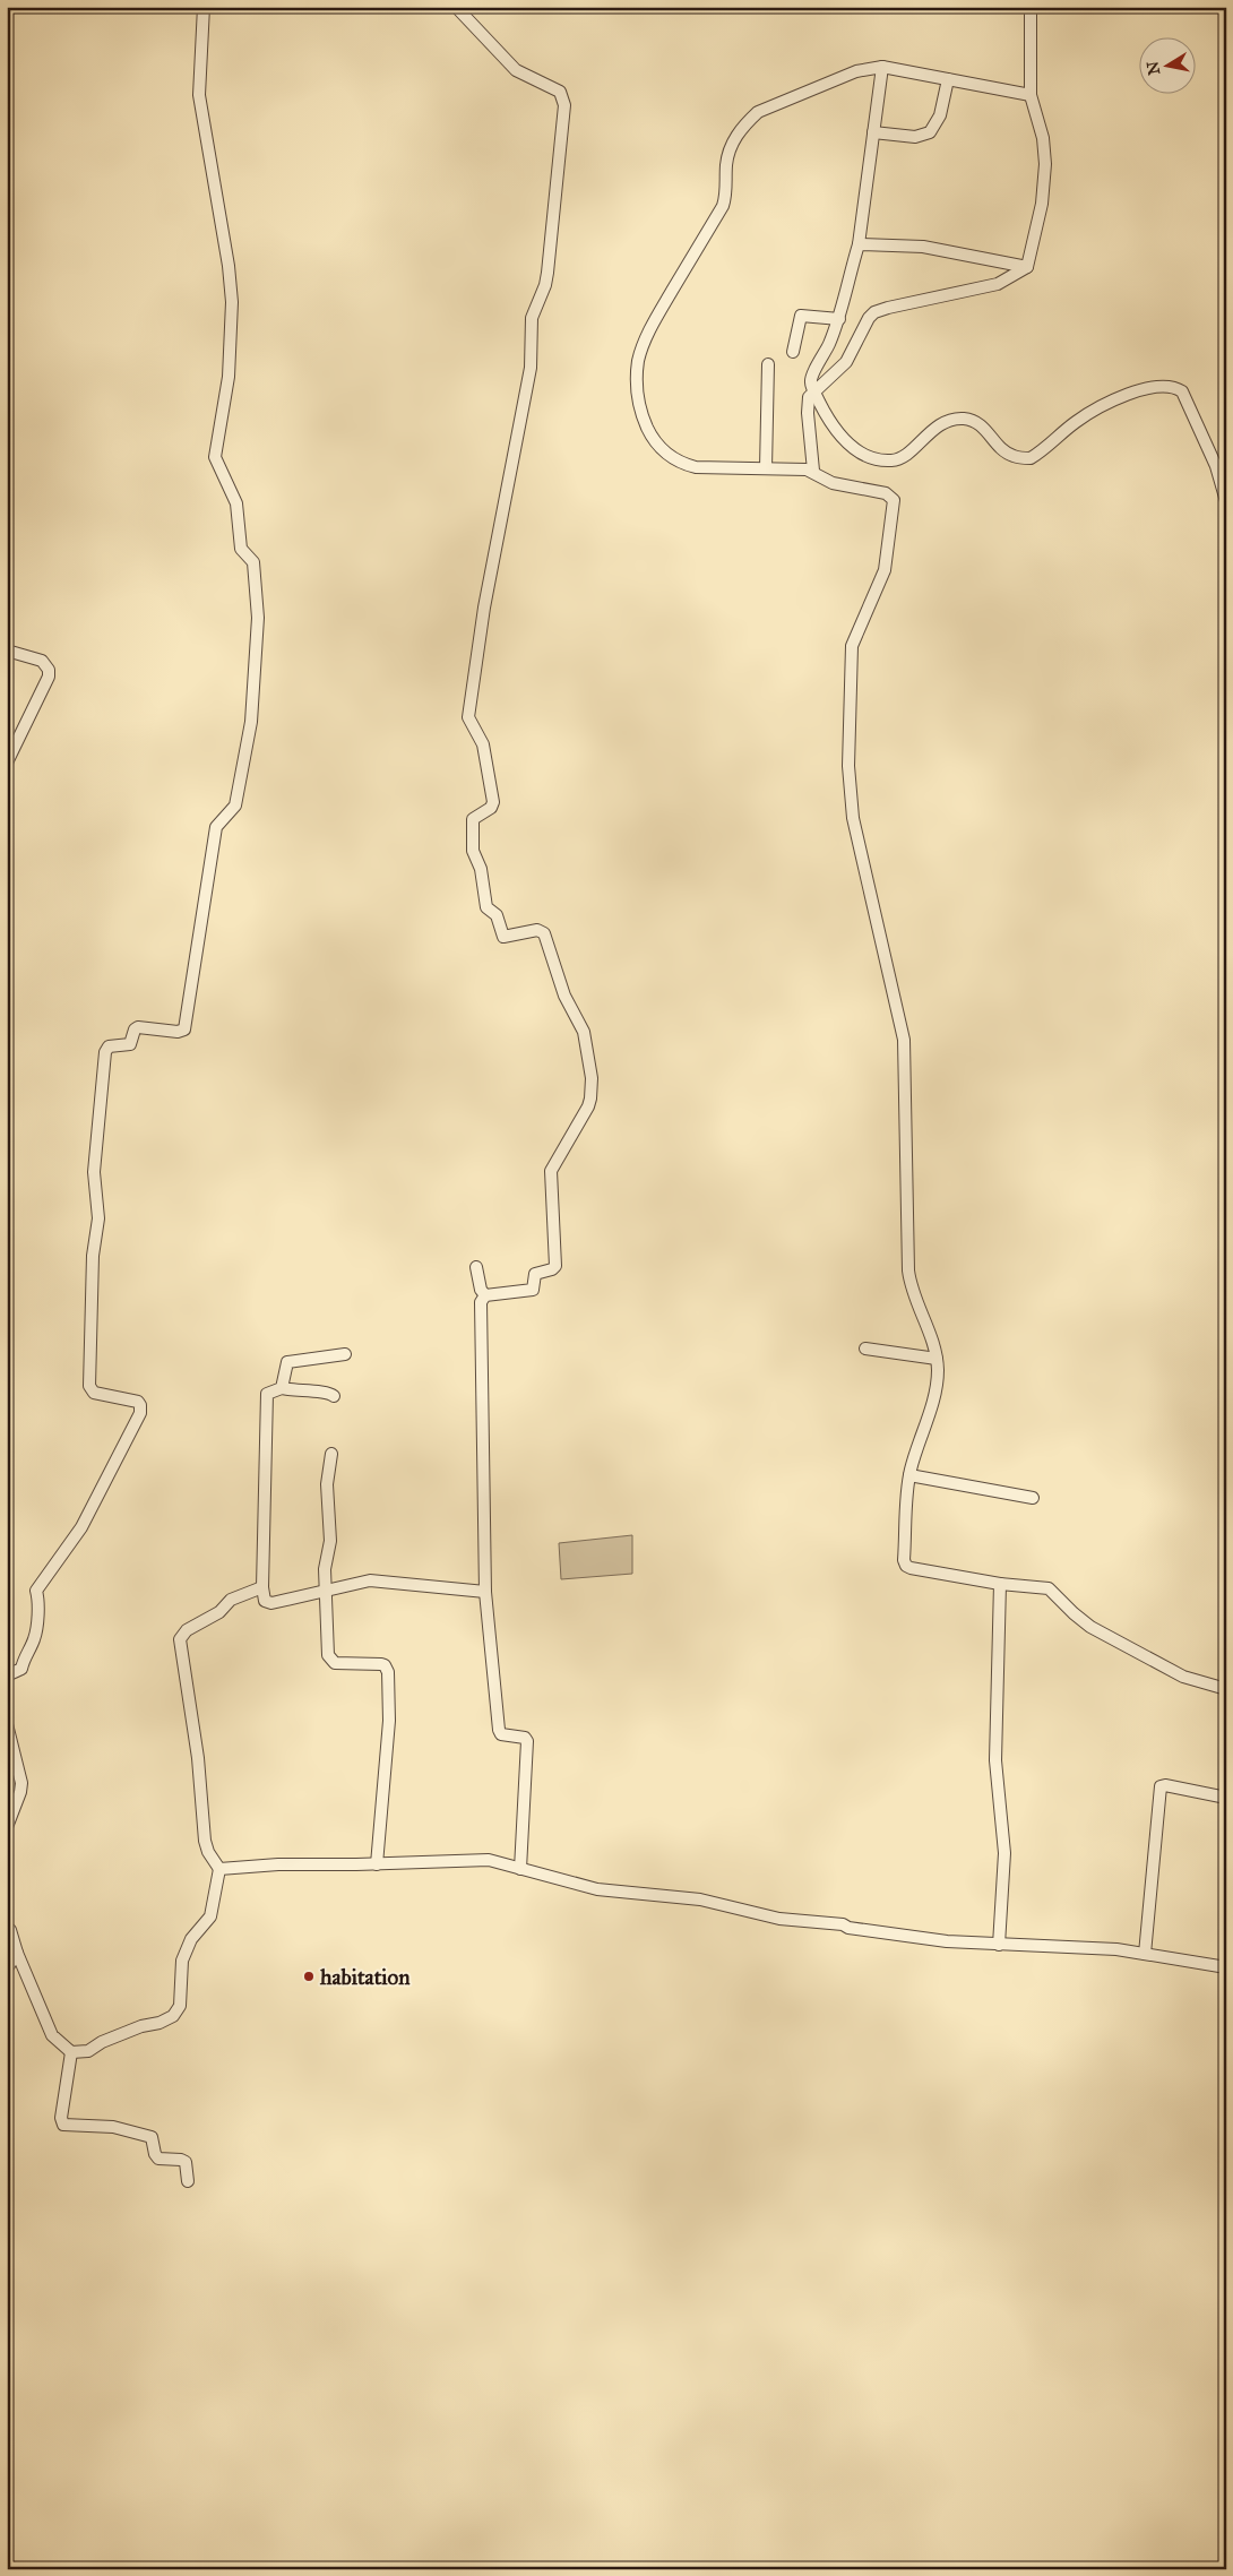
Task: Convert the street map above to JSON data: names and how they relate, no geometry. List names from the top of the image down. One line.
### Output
{"places":["habitation"],"north":"left"}
